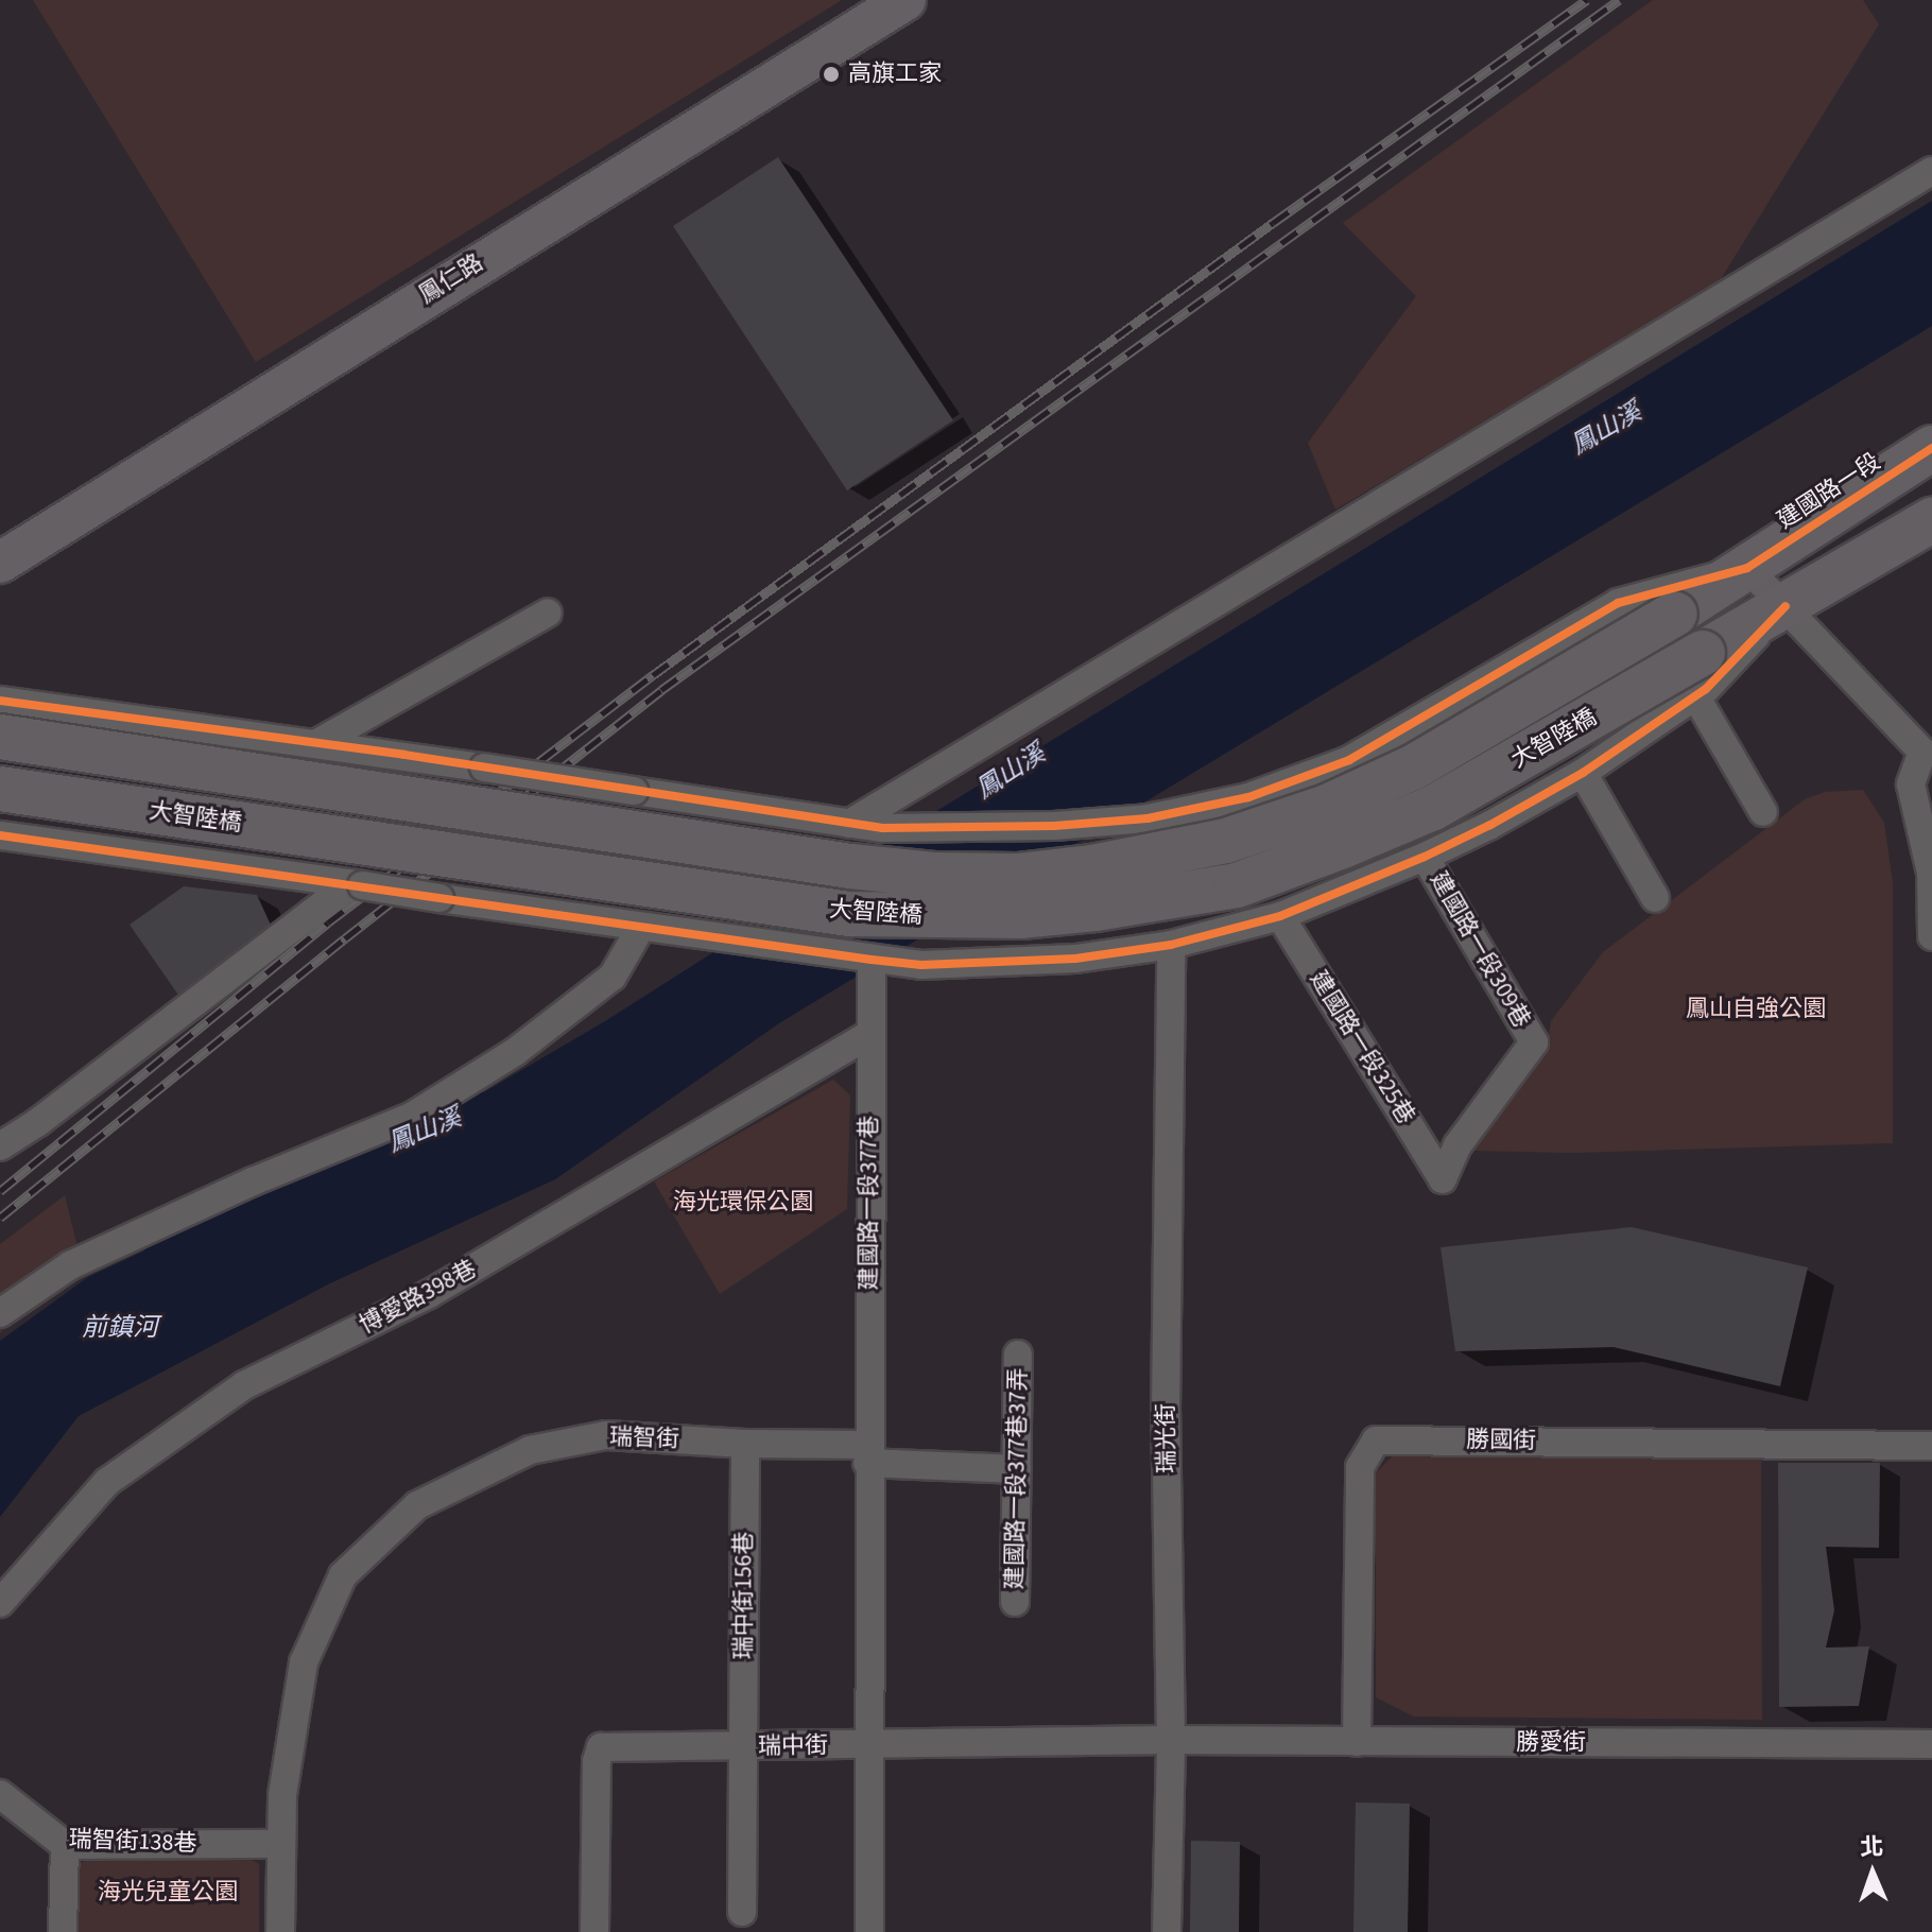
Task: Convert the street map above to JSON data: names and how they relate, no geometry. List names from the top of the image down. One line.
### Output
{"streets":{"main road":["建國路一段","大智陸橋"],"street":["鳳仁路","建國路一段309巷","建國路一段325巷","建國路一段377巷","博愛路398巷","瑞智街","瑞光街","勝國街","建國路一段377巷37弄","瑞中街156巷","勝愛街","瑞中街","瑞智街138巷"]},"crossings":[["建國路一段","大智陸橋"],["建國路一段309巷","建國路一段325巷"],["建國路一段377巷","博愛路398巷"],["建國路一段377巷","瑞智街"],["瑞智街","建國路一段377巷37弄"],["瑞智街","瑞中街156巷"],["瑞智街","瑞智街138巷"],["瑞光街","勝愛街"],["瑞光街","瑞中街"],["勝國街","勝愛街"],["瑞中街156巷","瑞中街"],["勝愛街","瑞中街"]],"water":["鳳山溪","前鎮河"],"parks":["鳳山自強公園","海光環保公園","海光兒童公園"],"places":["高旗工家"],"north":"top"}
